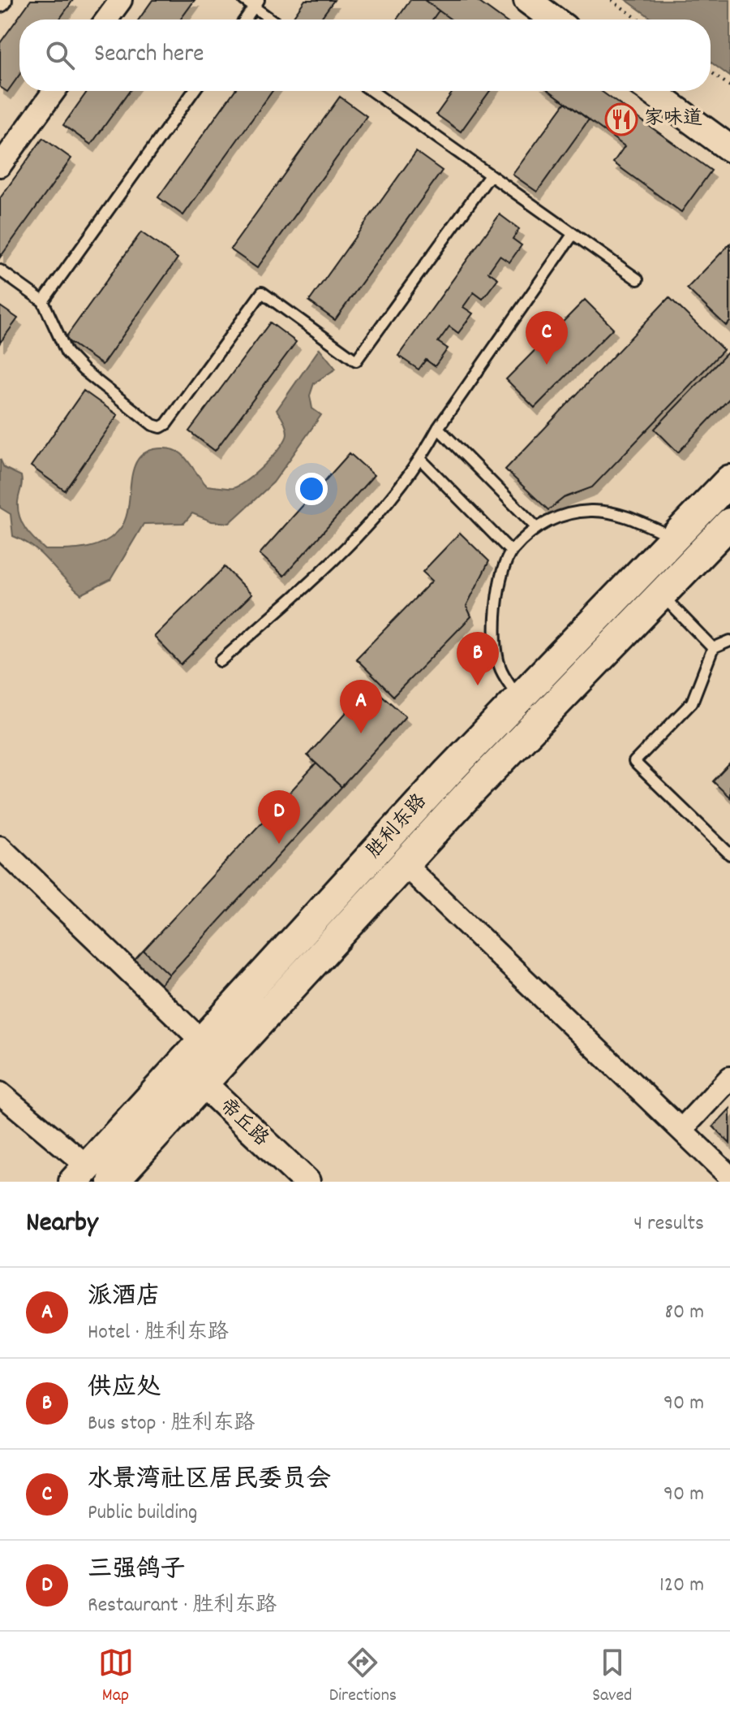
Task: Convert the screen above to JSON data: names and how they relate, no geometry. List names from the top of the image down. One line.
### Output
{"streets":{"main road":["胜利东路"],"street":["帝丘路"]},"crossings":[["胜利东路","帝丘路"]],"places":{"restaurant":["家味道"]},"page":{"search":"Search here","pins":["C","B","A","D"],"heading":["Nearby","4 results"],"list":[{"mark":"A","name":"派酒店","note":"Hotel · 胜利东路","value":"80 m"},{"mark":"B","name":"供应处","note":"Bus stop · 胜利东路","value":"90 m"},{"mark":"C","name":"水景湾社区居民委员会","note":"Public building","value":"90 m"},{"mark":"D","name":"三强鸽子","note":"Restaurant · 胜利东路","value":"120 m"}],"nav":["Map","Directions","Saved"]}}
